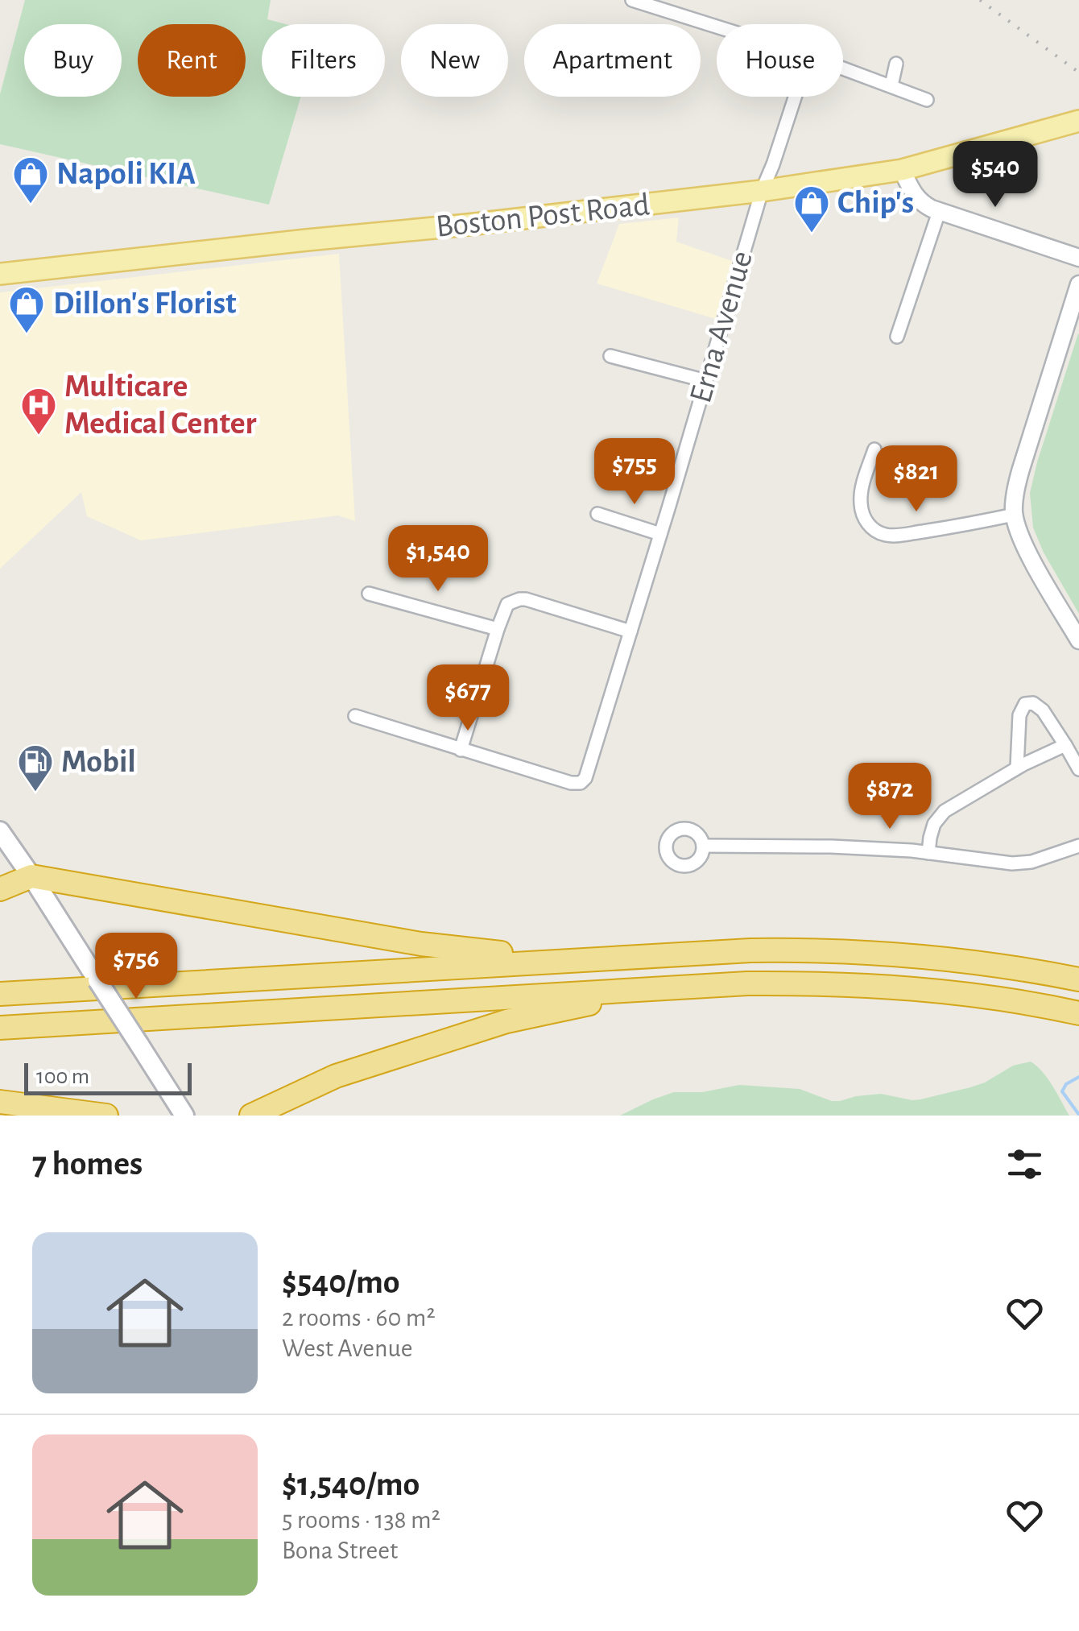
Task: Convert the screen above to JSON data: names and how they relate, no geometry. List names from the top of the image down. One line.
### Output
{"streets":{"main road":["Boston Post Road"],"street":["Erna Avenue"]},"crossings":[["Boston Post Road","Erna Avenue"]],"places":{"shop":["Napoli KIA","Chip's","Dillon's Florist"],"hospital":["Multicare Medical Center"],"fuel station":["Mobil"]},"scale_bar":"100 m","page":{"chip":["Buy","Rent","Filters","New","Apartment","House"],"price":["$540","$755","$821","$1,540","$677","$872","$756"],"scale":"100 m","heading":"7 homes","list":[{"name":"$540/mo","note":"2 rooms · 60 m² · West Avenue"},{"name":"$1,540/mo","note":"5 rooms · 138 m² · Bona Street"}]}}
